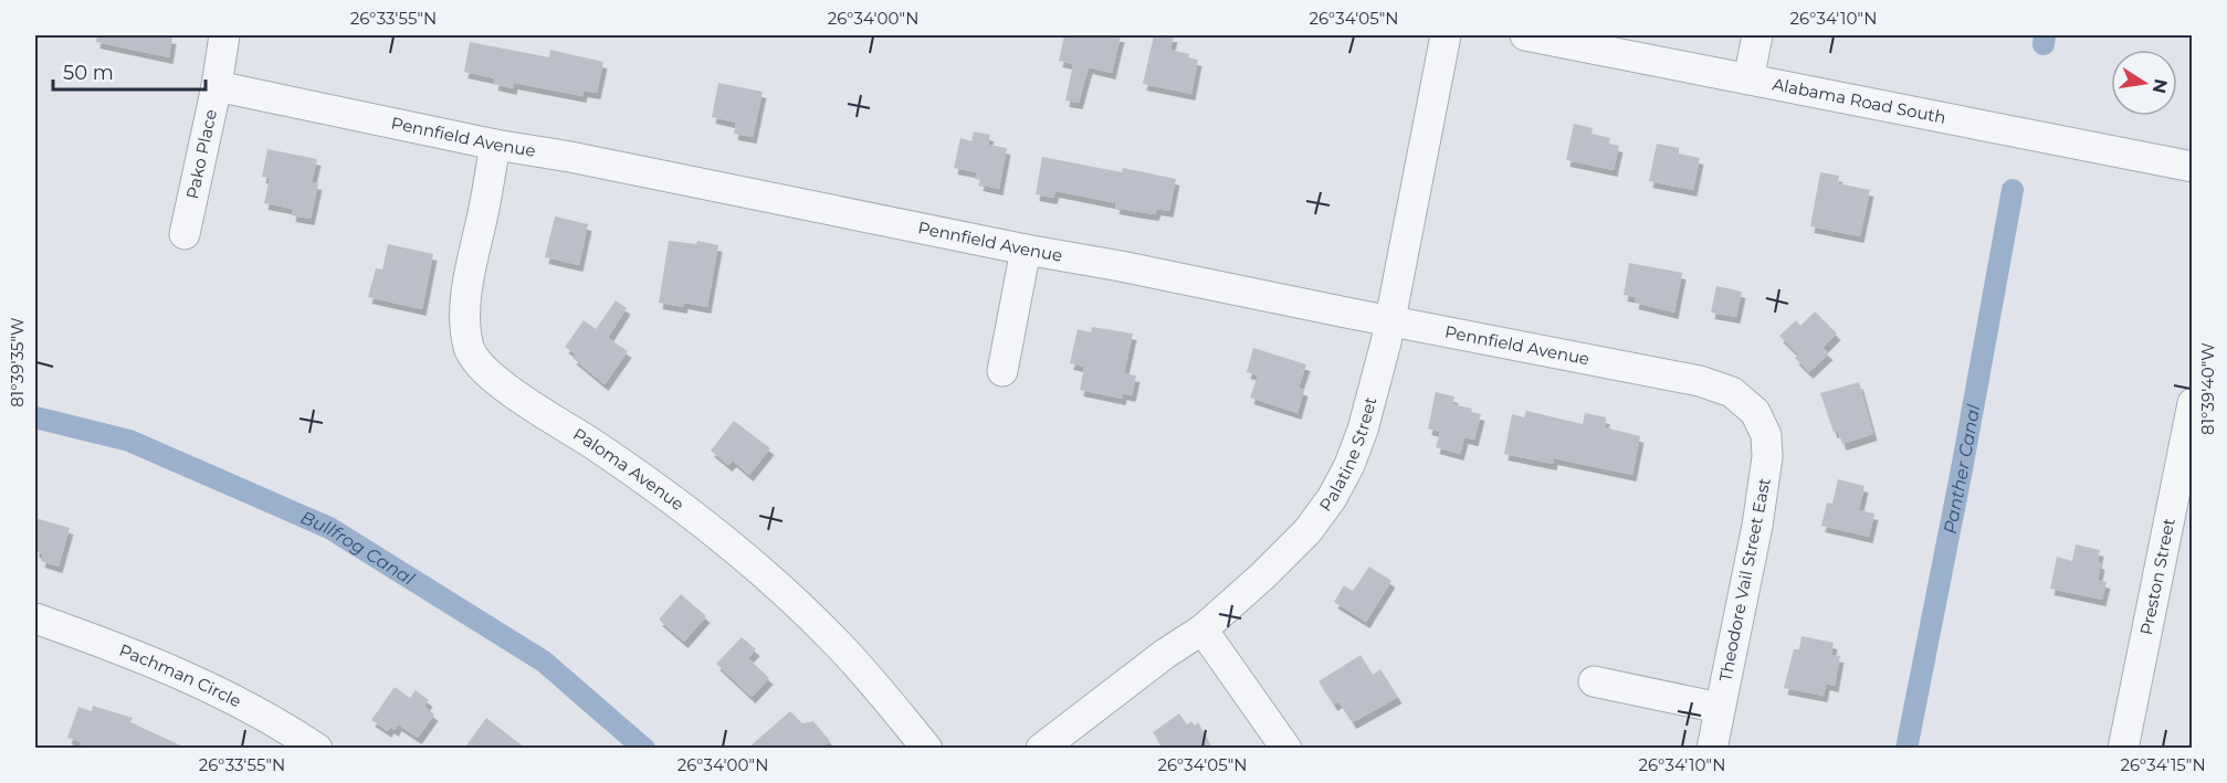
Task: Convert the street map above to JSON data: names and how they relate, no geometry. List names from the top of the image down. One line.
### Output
{"streets":{"street":["Alabama Road South","Pennfield Avenue","Pako Place","Palatine Street","Paloma Avenue","Preston Street","Theodore Vail Street East","Pachman Circle"]},"crossings":[["Pennfield Avenue","Pako Place"],["Pennfield Avenue","Palatine Street"],["Pennfield Avenue","Paloma Avenue"],["Pennfield Avenue","Theodore Vail Street East"]],"water":["Panther Canal","Bullfrog Canal"],"scale_bar":"50 m","north":"right","coordinates":["26°33'55\"N","26°34'00\"N","26°34'05\"N","26°34'10\"N","81°39'35\"W","81°39'40\"W","26°34'15\"N"]}
